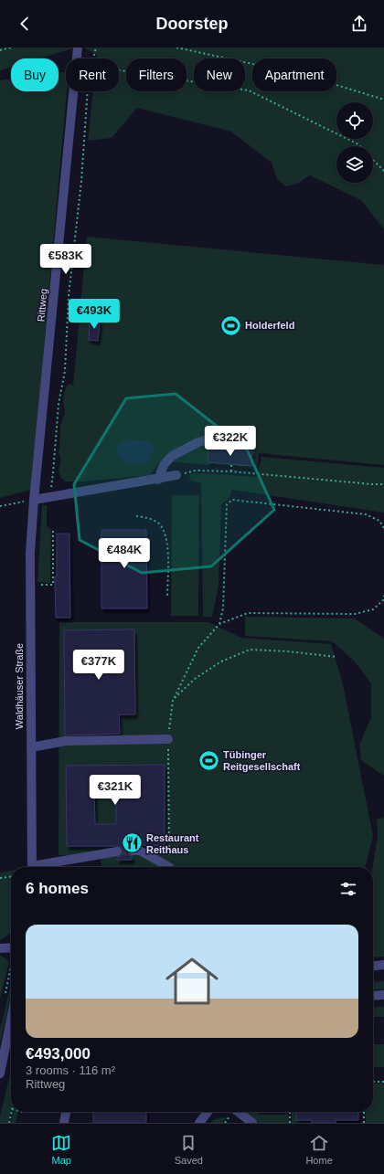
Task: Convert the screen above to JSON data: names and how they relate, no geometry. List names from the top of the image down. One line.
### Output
{"streets":{"street":["Rittweg","Waldhäuser Straße"]},"crossings":[["Rittweg","Waldhäuser Straße"]],"places":{"sports":["Holderfeld","Tübinger Reitgesellschaft"],"restaurant":["Restaurant Reithaus"]},"page":{"header":"Doorstep","chip":["Buy","Rent","Filters","New","Apartment"],"price":["€583K","€493K","€322K","€484K","€377K","€321K"],"heading":"6 homes","list":[{"name":"€493,000","note":"3 rooms · 116 m² · Rittweg"}],"tabs":["Map","Saved","Home"]}}
